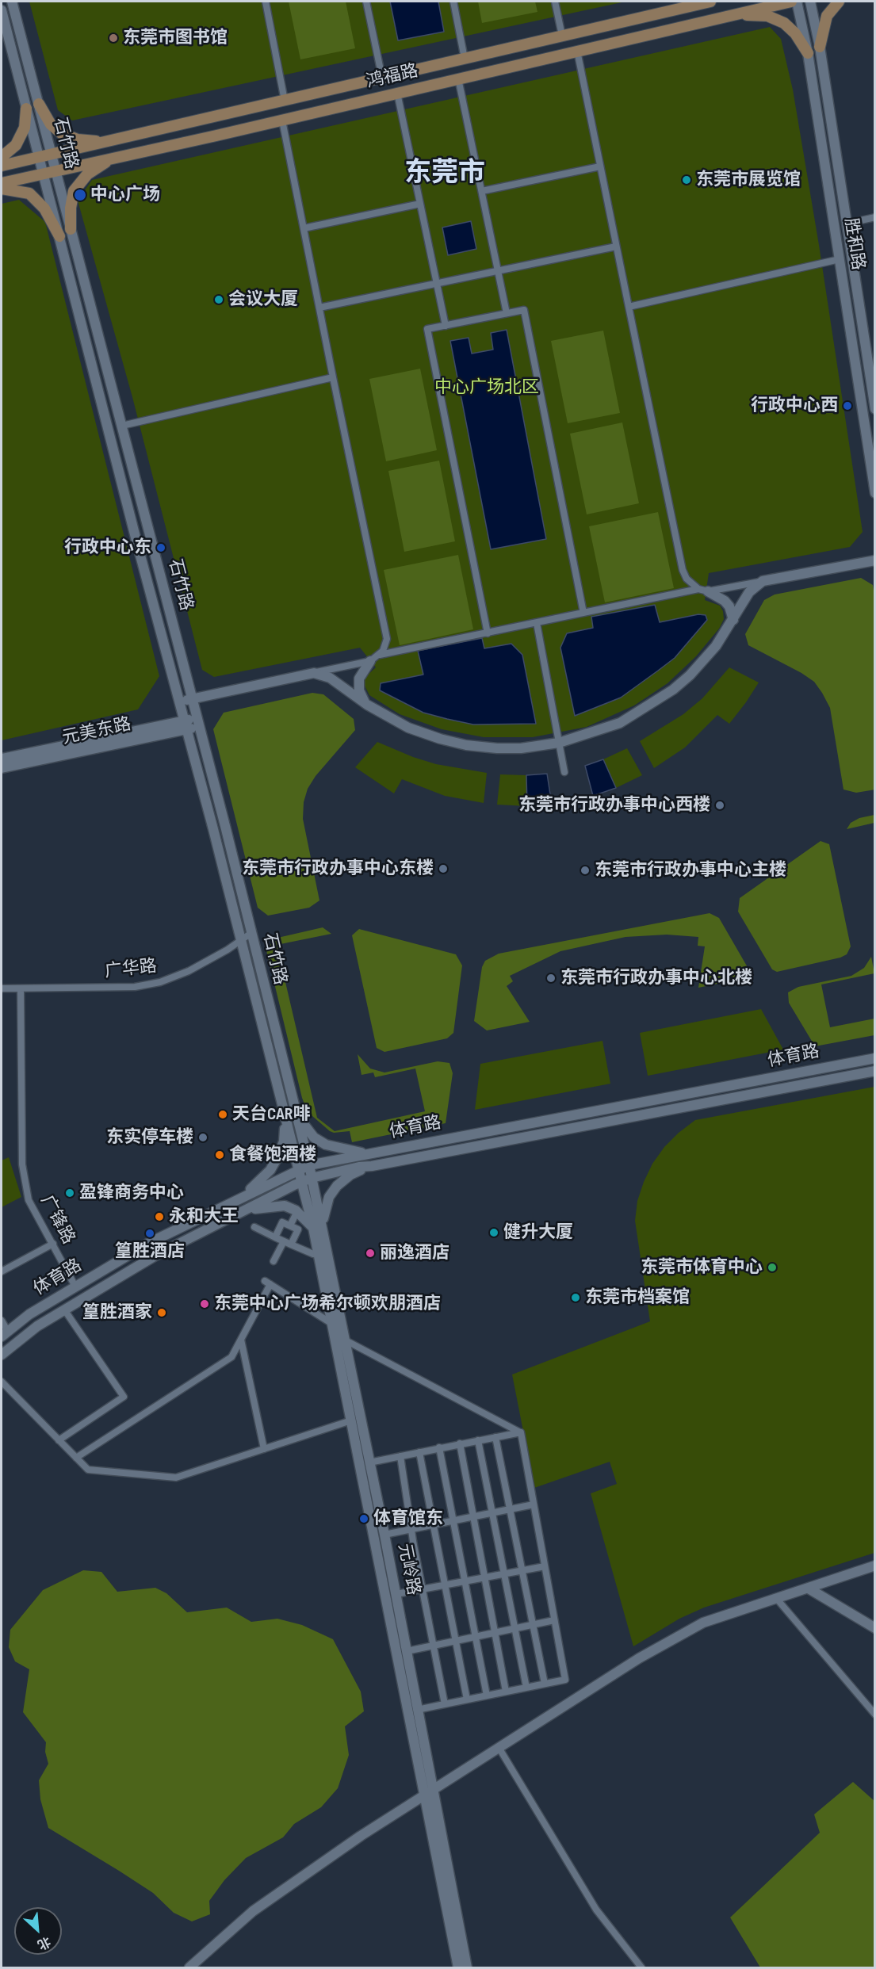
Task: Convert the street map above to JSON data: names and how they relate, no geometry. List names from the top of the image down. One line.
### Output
{"streets":{"main road":["鸿福路"],"street":["石竹路","胜和路","元美东路","广华路","体育路","广锋路","元岭路"]},"crossings":[["鸿福路","石竹路"],["石竹路","元美东路"],["石竹路","广华路"],["石竹路","体育路"],["石竹路","元岭路"],["广华路","广锋路"],["体育路","广锋路"],["体育路","元岭路"]],"districts":["东莞市"],"parks":["中心广场北区"],"places":["东莞市图书馆","东莞市展览馆","中心广场","会议大厦","行政中心西","行政中心东","东莞市行政办事中心西楼","东莞市行政办事中心东楼","东莞市行政办事中心主楼","东莞市行政办事中心北楼","天台CAR啡","东实停车楼","食餐饱酒楼","盈锋商务中心","永和大王","健升大厦","篁胜酒店","丽逸酒店","东莞市体育中心","东莞市档案馆","东莞中心广场希尔顿欢朋酒店","篁胜酒家","体育馆东"],"north":"bottom right"}
